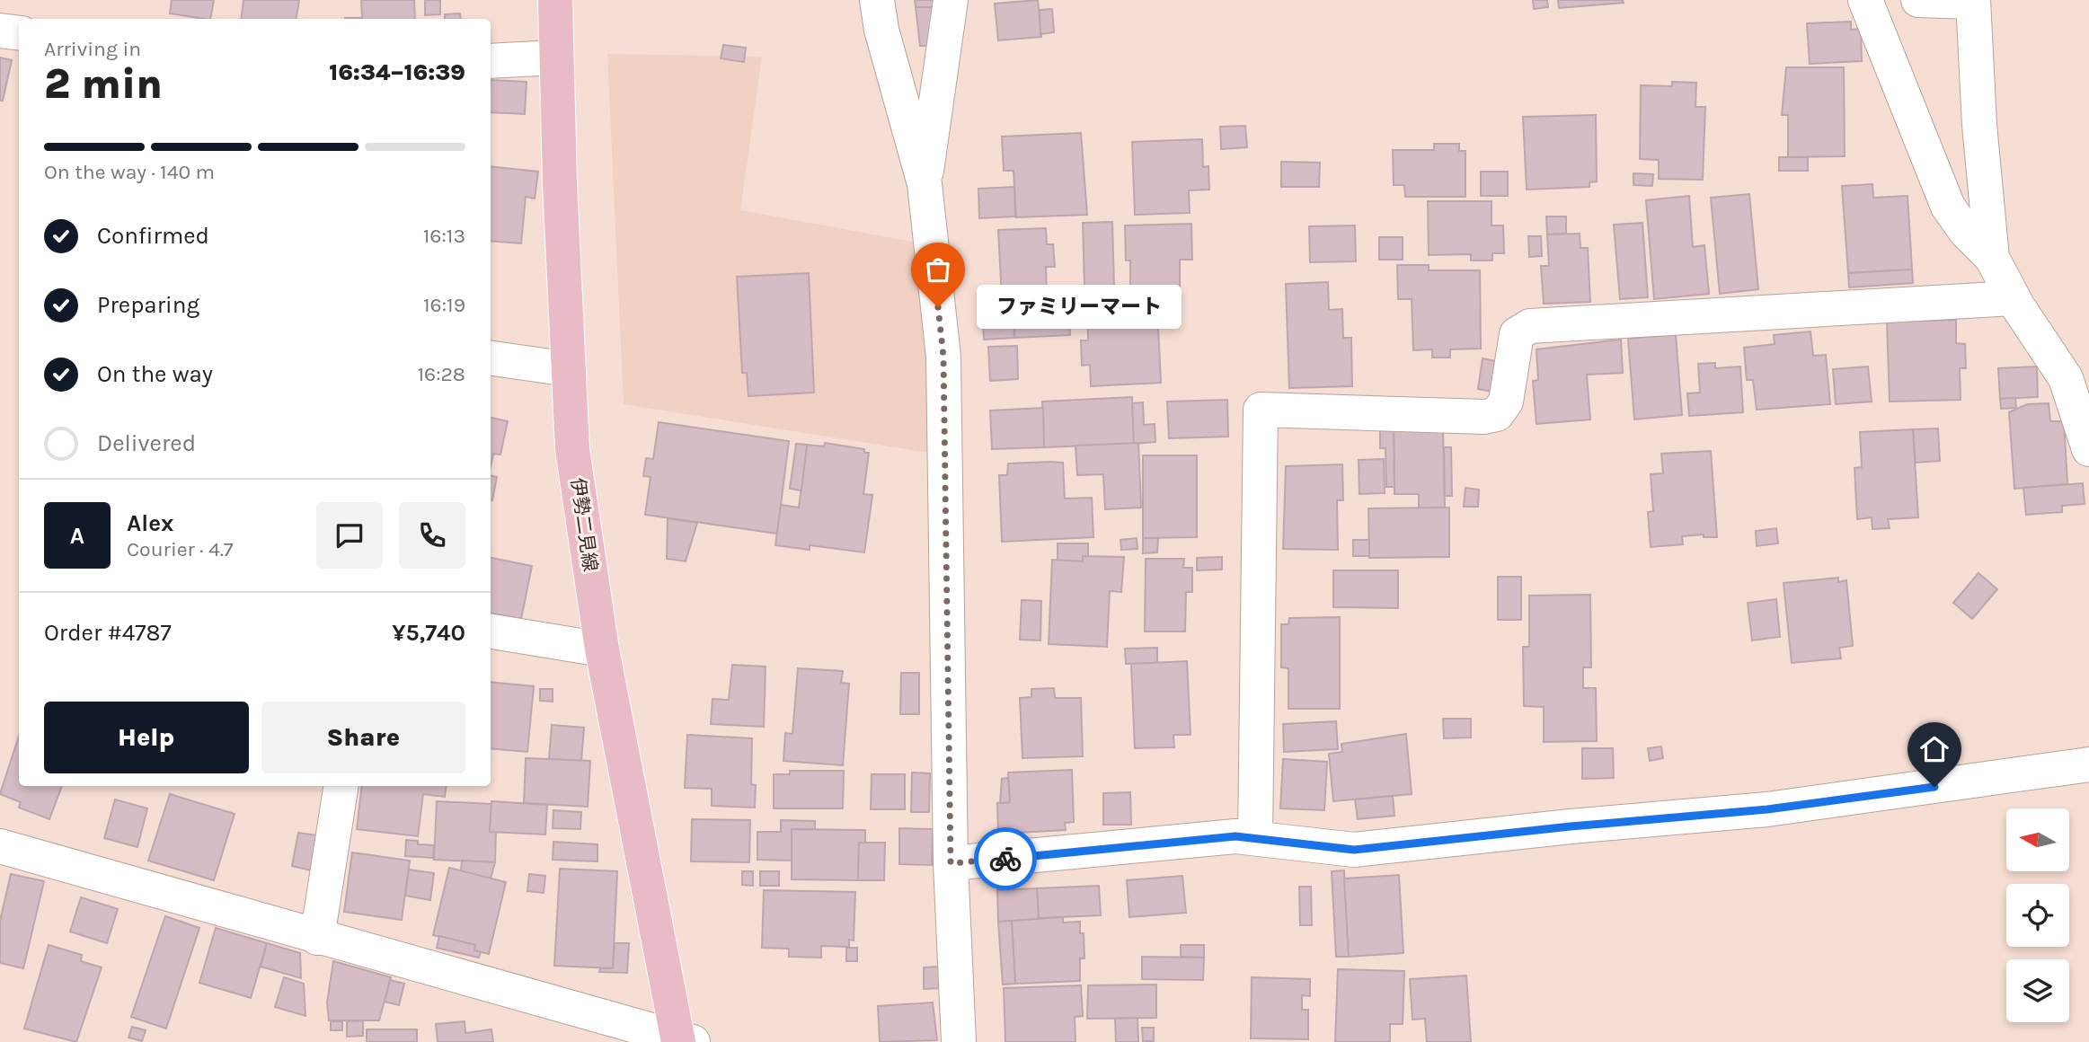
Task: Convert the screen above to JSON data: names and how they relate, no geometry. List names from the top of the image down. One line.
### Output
{"streets":{"main road":["伊勢二見線"]},"places":["ファミリーマート"],"north":"left","page":{"heading":["2 min","Arriving in","16:34–16:39"],"panel":["Alex","Courier · 4.7","Order #4787","¥5,740"],"bar":"On the way · 140 m","list":[["Confirmed","16:13"],["Preparing","16:19"],["On the way","16:28"],"Delivered"],"bubble":"ファミリーマート","round":"A","buttons":["Help","Share"]}}
